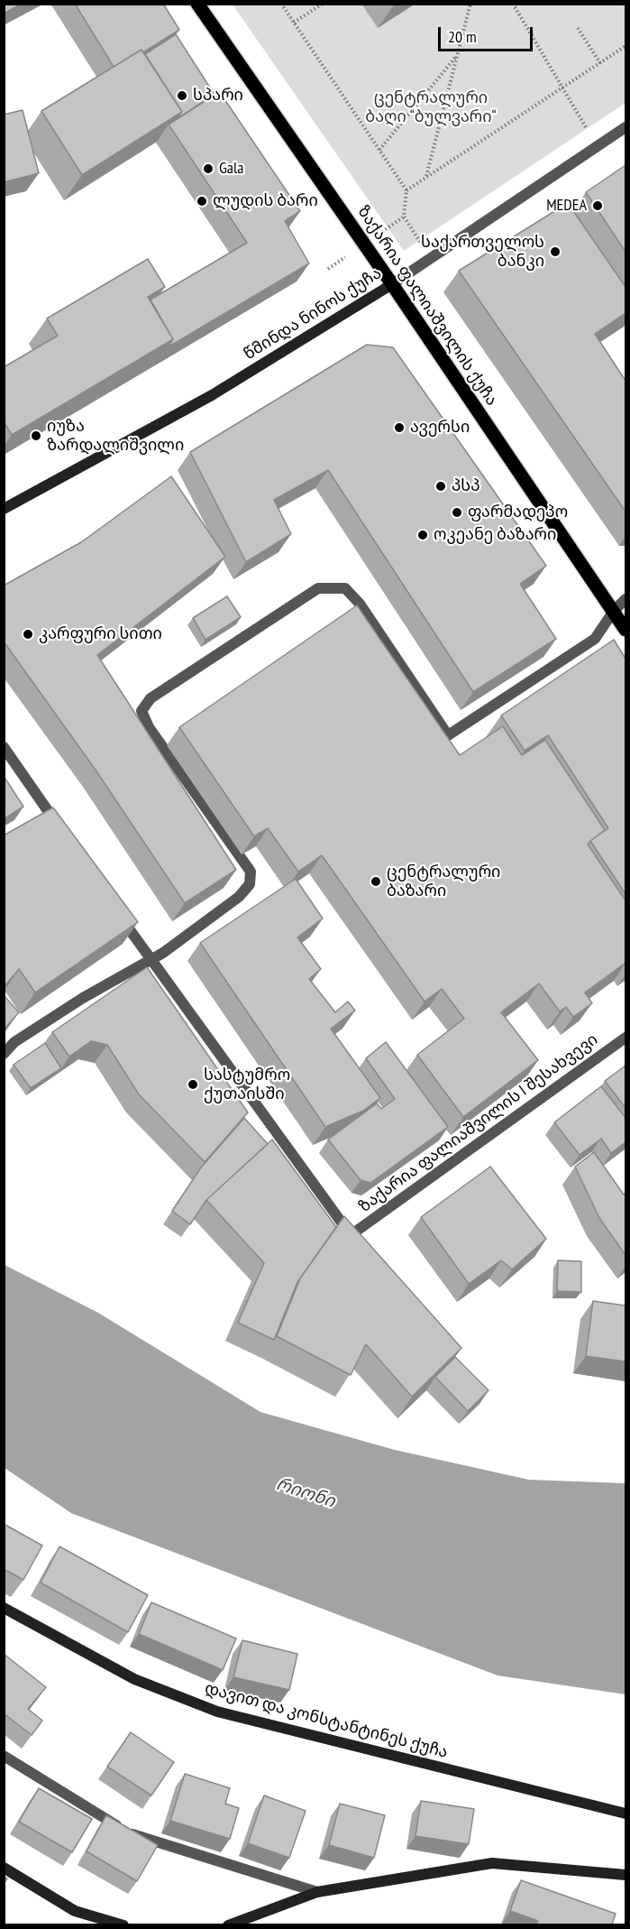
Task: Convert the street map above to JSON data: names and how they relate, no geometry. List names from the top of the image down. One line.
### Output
{"streets":{"main road":["ზაქარია ფალიაშვილის ქუჩა","წმინდა ნინოს ქუჩა","დავით და კონსტანტინეს ქუჩა"],"street":["ზაქარია ფალიაშვილის I შესახვევი"]},"crossings":[["ზაქარია ფალიაშვილის ქუჩა","წმინდა ნინოს ქუჩა"]],"water":["რიონი"],"parks":["ცენტრალური ბაღი “ბულვარი“"],"places":["სპარი","Gala","ლუდის ბარი","MEDEA","საქართველოს ბანკი","ავერსი","იუზა ზარდალიშვილი","პსპ","ფარმადეპო","ოკეანე ბაზარი","კარფური სითი","ცენტრალური ბაზარი","სასტუმრო ქუთაისში"],"scale_bar":"20 m"}
